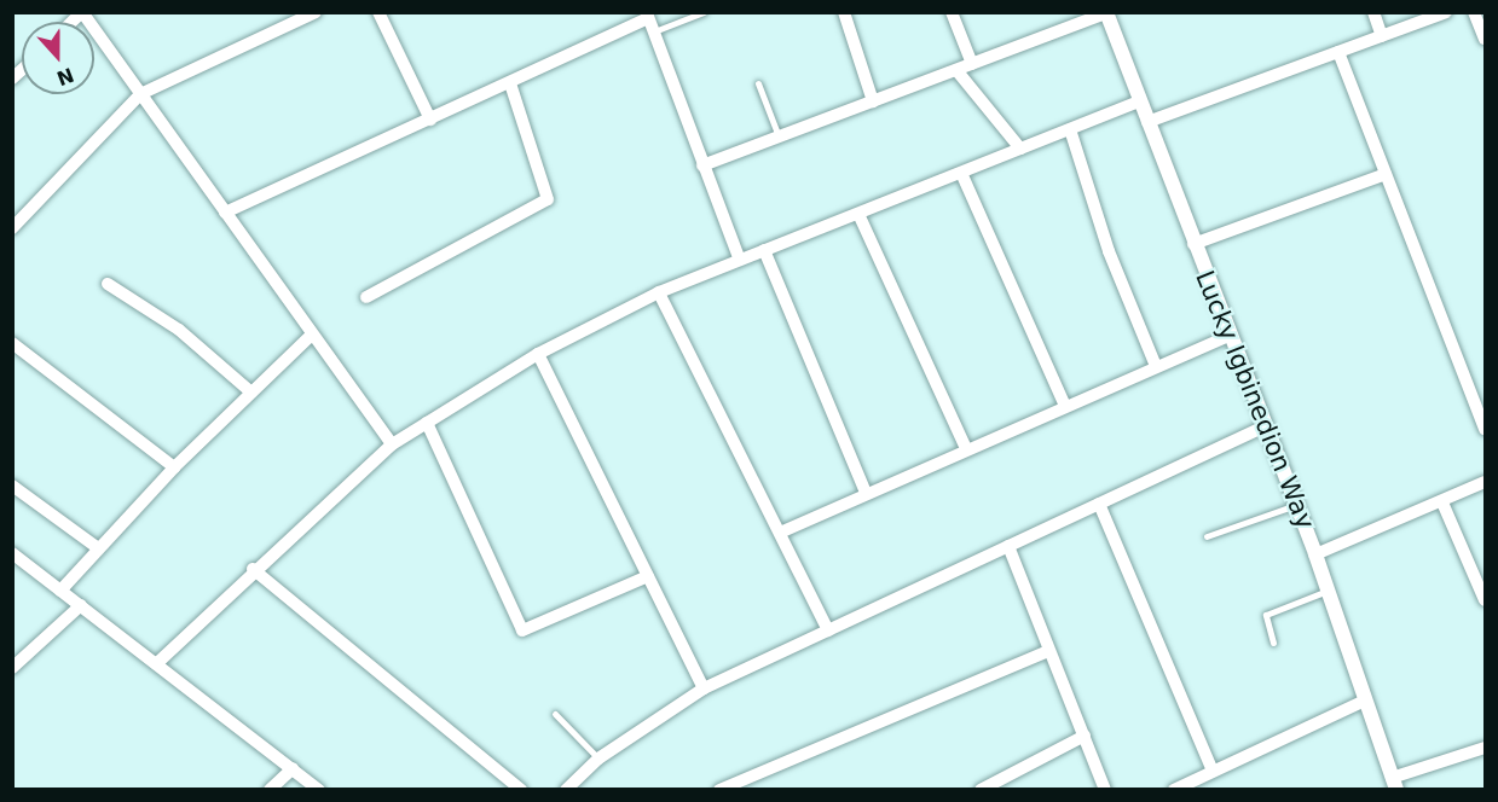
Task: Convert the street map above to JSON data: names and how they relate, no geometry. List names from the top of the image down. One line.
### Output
{"streets":{"street":["Lucky Igbinedion Way"]},"north":"bottom"}
